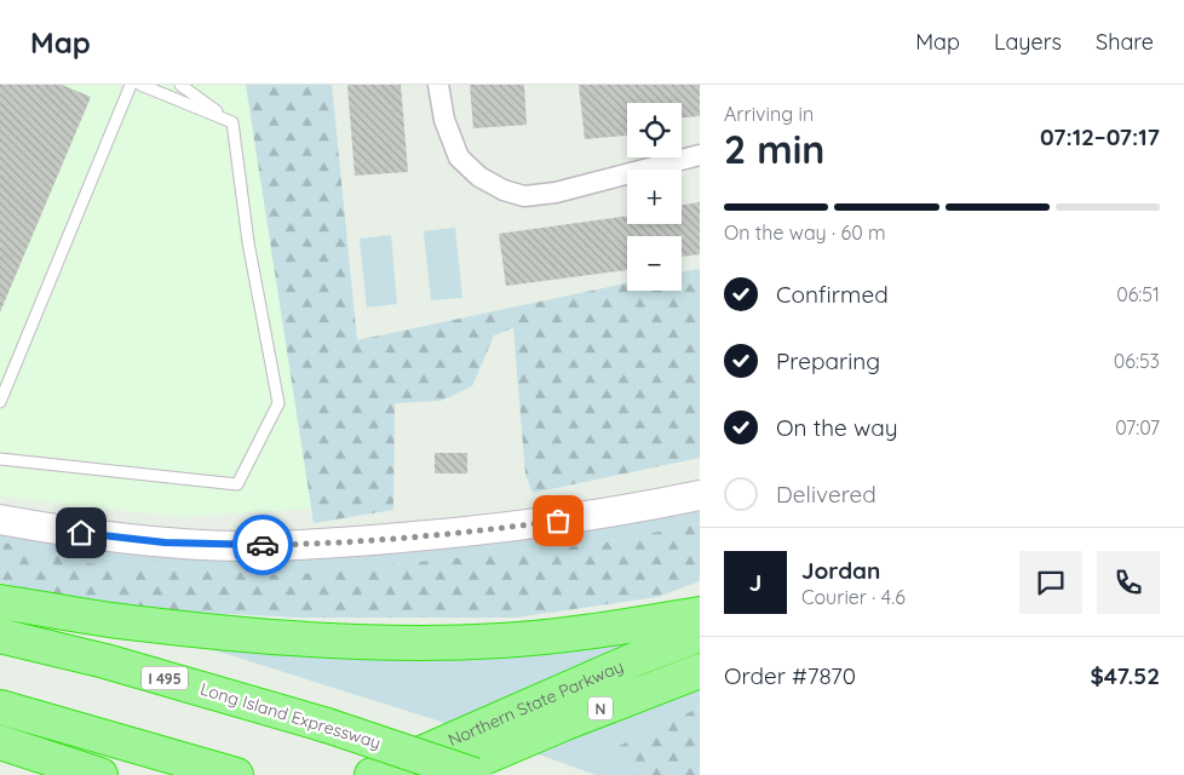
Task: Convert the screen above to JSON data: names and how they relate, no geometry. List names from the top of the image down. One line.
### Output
{"streets":{"highway":["I 495","Northern State Parkway","N","Long Island Expressway"]},"page":{"header":"Map","nav":["Map","Layers","Share"],"heading":["2 min","Arriving in","07:12–07:17"],"panel":["Jordan","Courier · 4.6","Order #7870","$47.52"],"map_buttons":["+","−"],"bar":"On the way · 60 m","list":[["Confirmed","06:51"],["Preparing","06:53"],["On the way","07:07"],"Delivered"],"round":"J"}}
